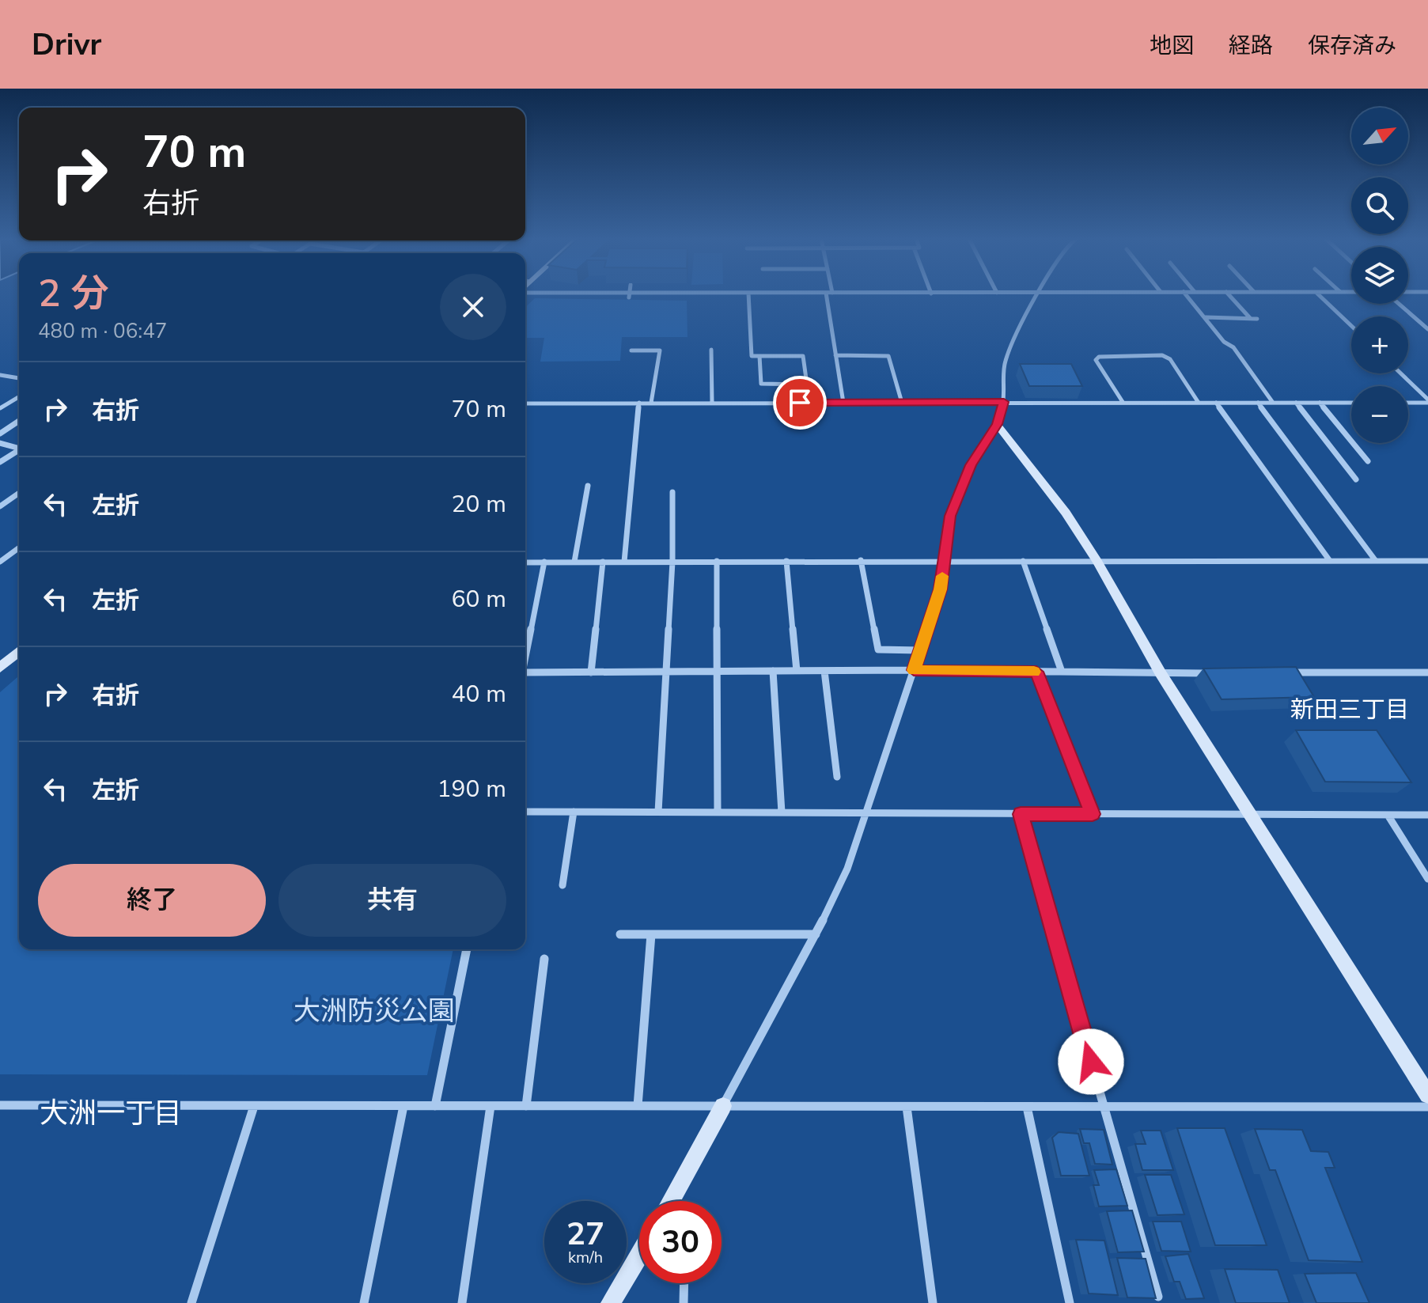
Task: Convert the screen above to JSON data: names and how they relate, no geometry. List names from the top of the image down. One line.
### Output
{"districts":["新田三丁目","大洲一丁目"],"parks":["大洲防災公園"],"north":"top right","page":{"header":"Drivr","nav":["地図","経路","保存済み"],"map_buttons":["+","−"],"turn":["70 m","右折"],"heading":["2 分","480 m · 06:47"],"list":[{"name":"右折","value":"70 m"},{"name":"左折","value":"20 m"},{"name":"左折","value":"60 m"},{"name":"右折","value":"40 m"},{"name":"左折","value":"190 m"}],"buttons":["終了","共有"],"speed":"27 km/h","limit":"30"}}
